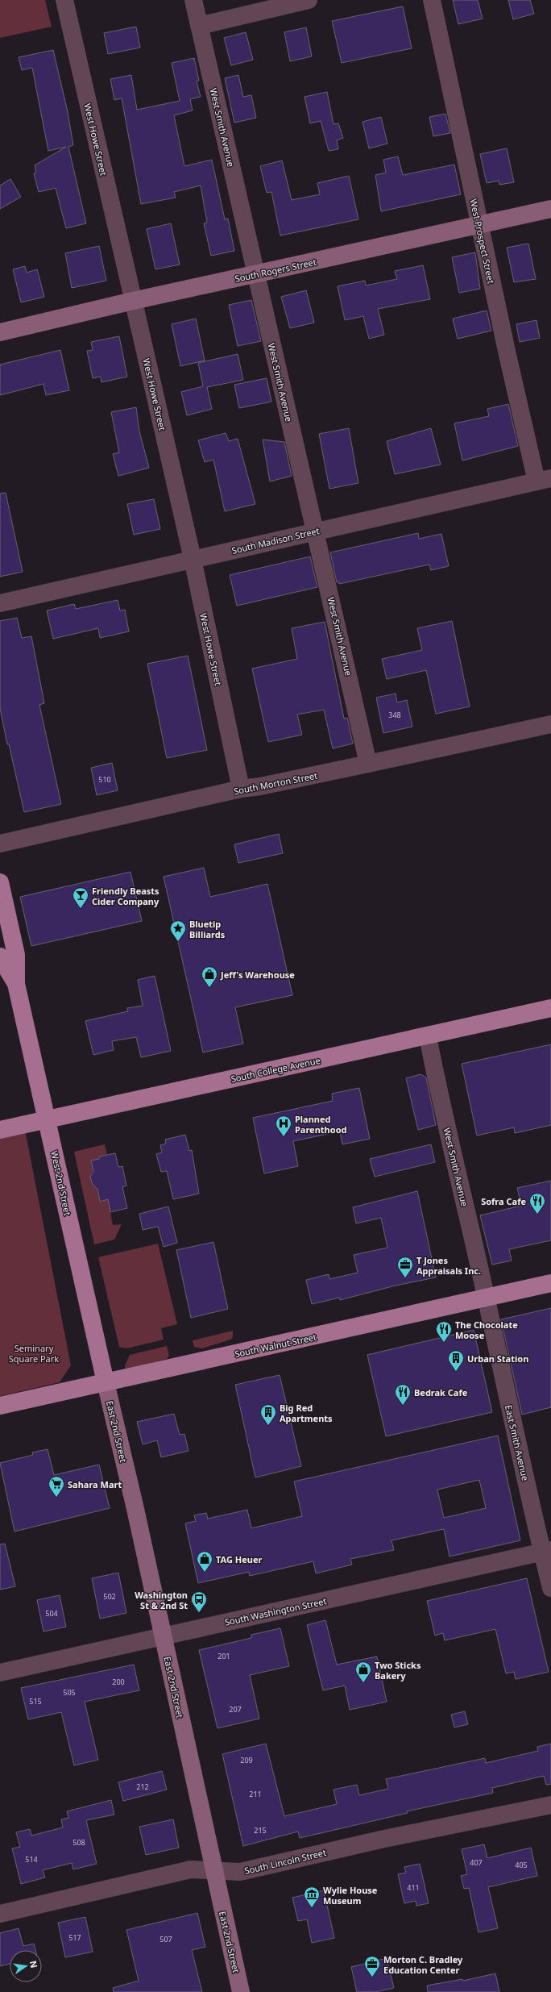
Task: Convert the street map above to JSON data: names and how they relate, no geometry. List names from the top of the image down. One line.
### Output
{"streets":{"main road":["South College Avenue","West 2nd Street","South Walnut Street"],"street":["West Smith Avenue","West Howe Street","West Prospect Street","South Rogers Street","South Madison Street","South Morton Street","East 2nd Street","East Smith Avenue","South Washington Street","South Lincoln Street"]},"crossings":[["West Smith Avenue","South Rogers Street"],["West Smith Avenue","South Madison Street"],["West Smith Avenue","South Morton Street"],["West Smith Avenue","South College Avenue"],["West Smith Avenue","South Walnut Street"],["West Smith Avenue","East Smith Avenue"],["West Howe Street","South Rogers Street"],["West Howe Street","South Madison Street"],["West Howe Street","South Morton Street"],["West Prospect Street","South Rogers Street"],["West Prospect Street","South Madison Street"],["South College Avenue","West 2nd Street"],["West 2nd Street","South Walnut Street"],["West 2nd Street","East 2nd Street"],["South Walnut Street","East 2nd Street"],["South Walnut Street","East Smith Avenue"],["East 2nd Street","South Washington Street"],["East 2nd Street","South Lincoln Street"],["East Smith Avenue","South Washington Street"]],"parks":["Seminary Square Park"],"places":{"bar":["Friendly Beasts Cider Company"],"place":["Bluetip Billiards"],"shop":["Jeff's Warehouse","TAG Heuer","Two Sticks Bakery"],"hospital":["Planned Parenthood"],"restaurant":["Sofra Cafe","The Chocolate Moose","Bedrak Cafe"],"office":["T Jones Appraisals Inc.","Morton C. Bradley Education Center"],"building":["Urban Station","Big Red Apartments"],"supermarket":["Sahara Mart"],"bus stop":["Washington St & 2nd St"],"museum":["Wylie House Museum"]},"house_numbers":["348","510","502","504","201","200","505","515","207","209","212","211","215","508","514","407","405","411","517","507"],"north":"right"}
